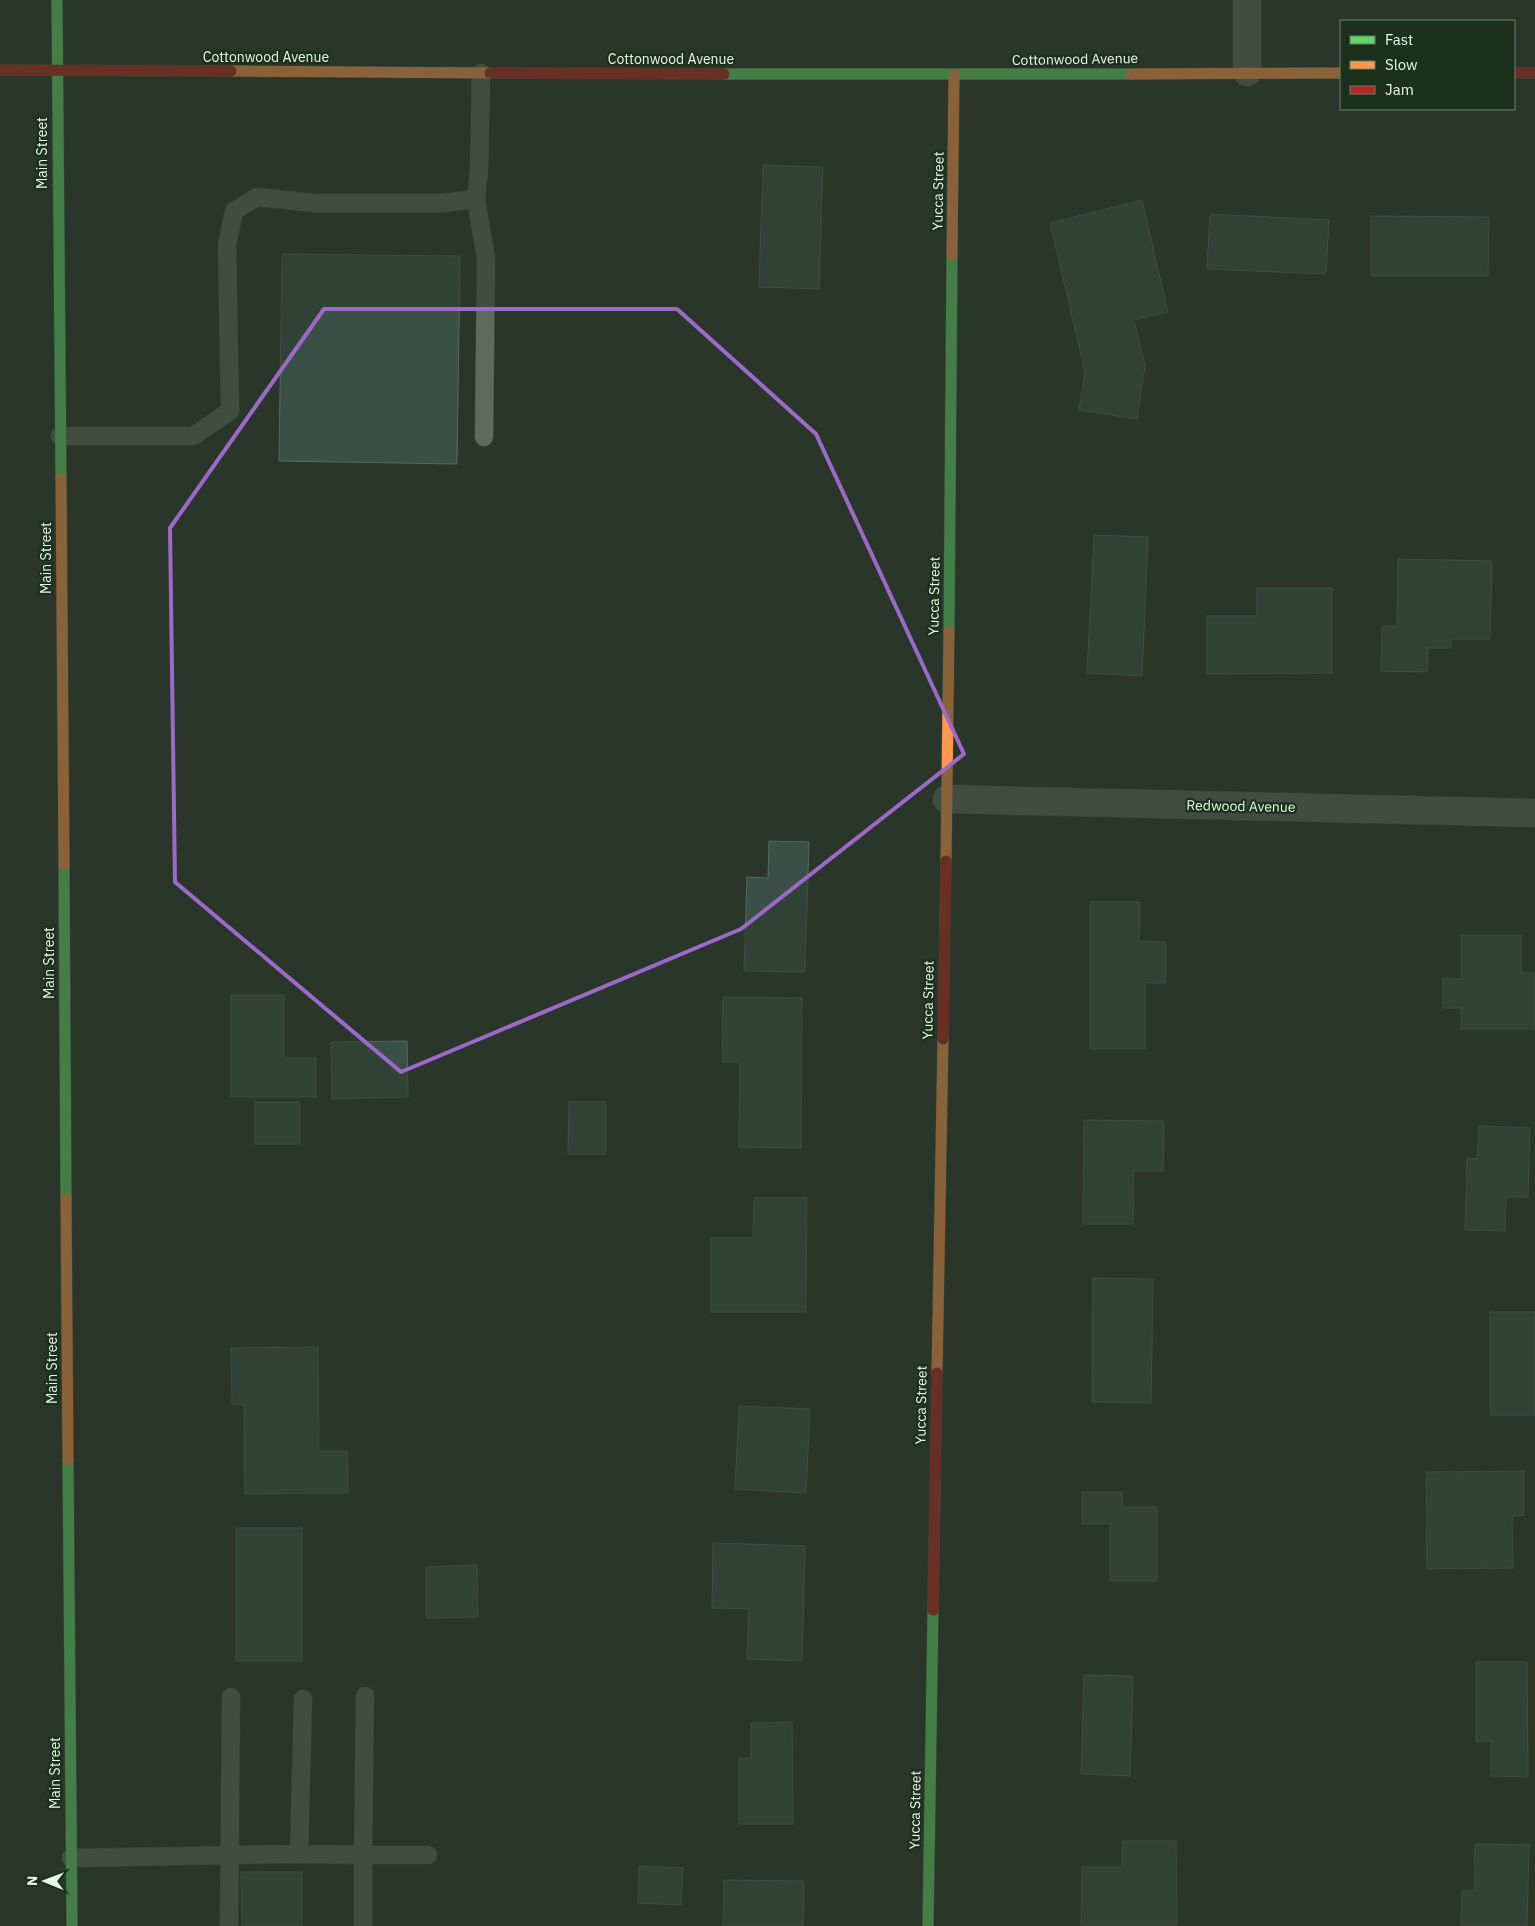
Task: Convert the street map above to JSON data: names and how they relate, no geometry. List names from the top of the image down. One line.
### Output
{"streets":{"street":["Cottonwood Avenue","Main Street","Yucca Street","Redwood Avenue"]},"crossings":[["Cottonwood Avenue","Main Street"],["Cottonwood Avenue","Yucca Street"],["Yucca Street","Redwood Avenue"]],"legend":["Fast","Slow","Jam"],"north":"left"}
